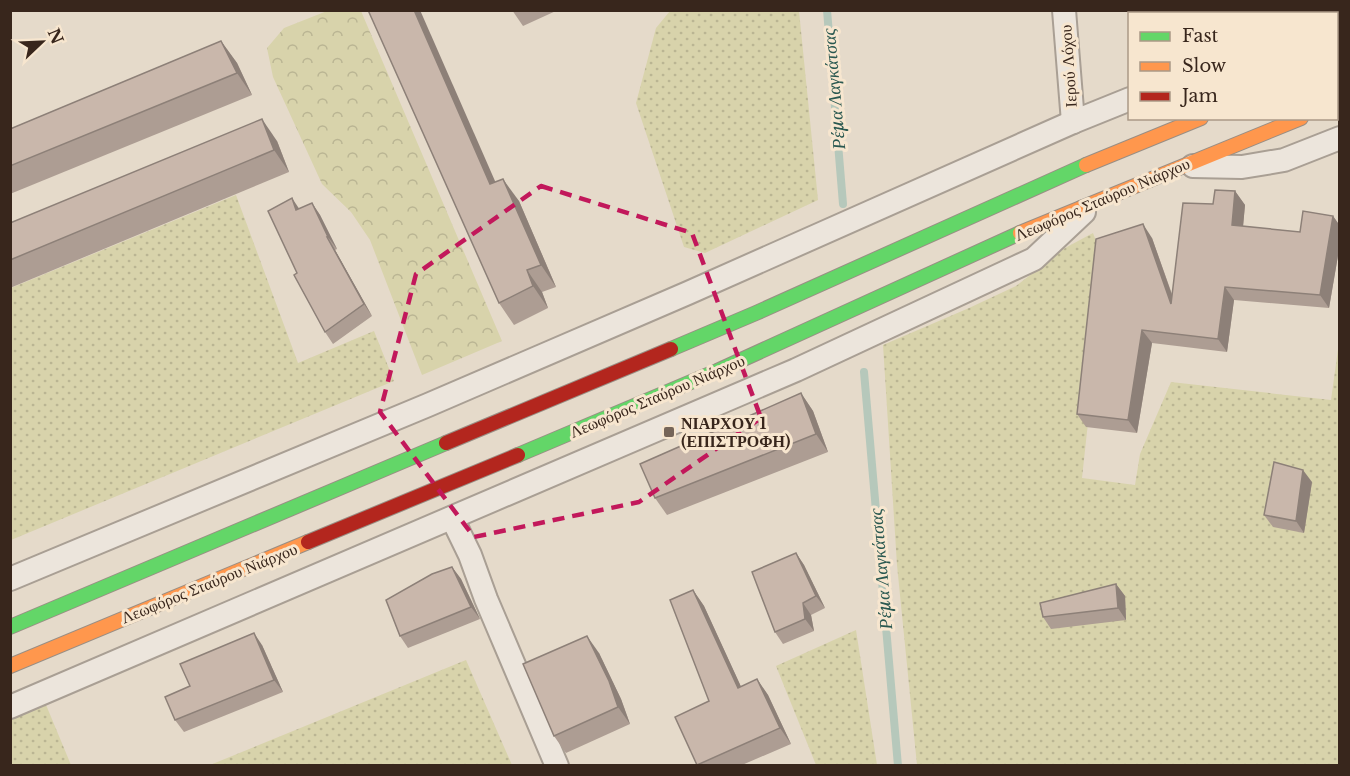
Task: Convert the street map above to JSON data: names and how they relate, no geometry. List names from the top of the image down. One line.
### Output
{"streets":{"main road":["Λεωφόρος Σταύρου Νιάρχου"],"street":["Ιερού Λόχου"]},"water":["Ρέμα Λαγκάτσας"],"places":{"transit":["ΝΙΑΡΧΟΥ 1 (ΕΠΙΣΤΡΟΦΗ)"]},"legend":["Fast","Slow","Jam"],"north":"top right"}
